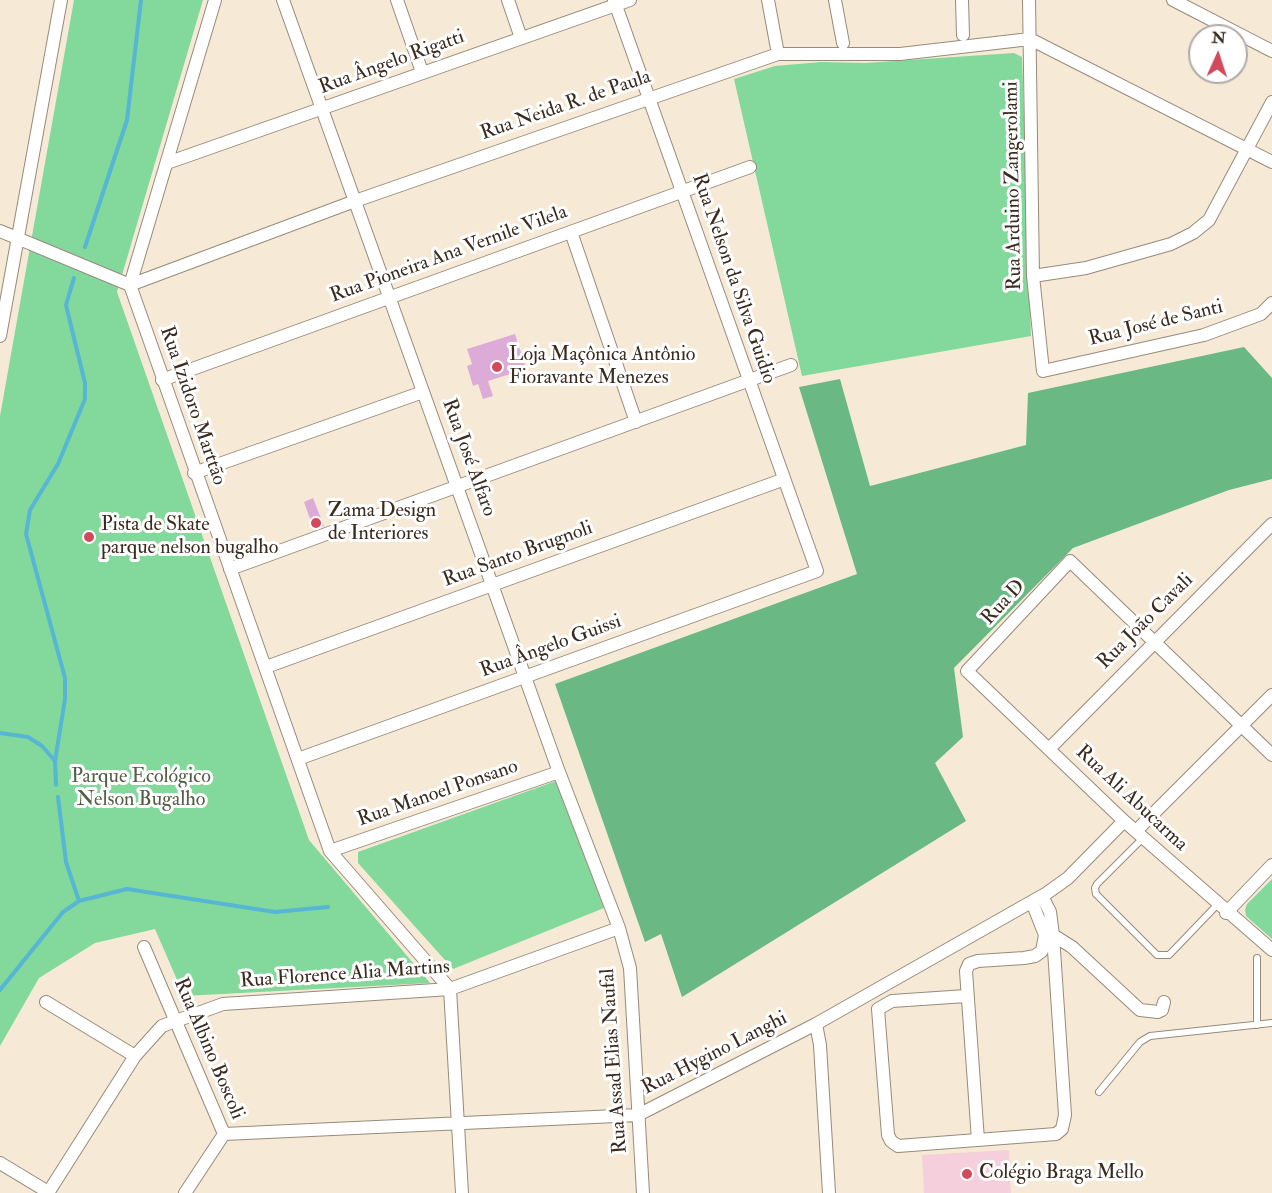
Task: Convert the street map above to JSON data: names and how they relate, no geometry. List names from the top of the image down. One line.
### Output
{"streets":{"street":["Rua Ângelo Rigatti","Rua Neida R. de Paula","Rua Arduino Zangerolami","Rua Pioneira Ana Vernile Vilela","Rua Nelson da Silva Guidio","Rua José de Santi","Rua Izidoro Marttão","Rua José Alfaro","Rua Santo Brugnoli","Rua D","Rua João Cavali","Rua Ângelo Guissi","Rua Manoel Ponsano","Rua Ali Abucarma","Rua Florence Alia Martins","Rua Albino Boscoli","Rua Hygino Langhi","Rua Assad Elias Naufal"]},"crossings":[["Rua Ângelo Rigatti","Rua Nelson da Silva Guidio"],["Rua Ângelo Rigatti","Rua José Alfaro"],["Rua Neida R. de Paula","Rua Arduino Zangerolami"],["Rua Neida R. de Paula","Rua Nelson da Silva Guidio"],["Rua Neida R. de Paula","Rua Izidoro Marttão"],["Rua Neida R. de Paula","Rua José Alfaro"],["Rua Arduino Zangerolami","Rua José de Santi"],["Rua Pioneira Ana Vernile Vilela","Rua Nelson da Silva Guidio"],["Rua Pioneira Ana Vernile Vilela","Rua Izidoro Marttão"],["Rua Pioneira Ana Vernile Vilela","Rua José Alfaro"],["Rua Nelson da Silva Guidio","Rua Santo Brugnoli"],["Rua Nelson da Silva Guidio","Rua Ângelo Guissi"],["Rua Izidoro Marttão","Rua Santo Brugnoli"],["Rua Izidoro Marttão","Rua Ângelo Guissi"],["Rua Izidoro Marttão","Rua Manoel Ponsano"],["Rua Izidoro Marttão","Rua Florence Alia Martins"],["Rua José Alfaro","Rua Santo Brugnoli"],["Rua José Alfaro","Rua Ângelo Guissi"],["Rua José Alfaro","Rua Manoel Ponsano"],["Rua José Alfaro","Rua Florence Alia Martins"],["Rua José Alfaro","Rua Assad Elias Naufal"],["Rua D","Rua João Cavali"],["Rua D","Rua Ali Abucarma"],["Rua João Cavali","Rua Ali Abucarma"],["Rua Ali Abucarma","Rua Hygino Langhi"],["Rua Florence Alia Martins","Rua Albino Boscoli"],["Rua Florence Alia Martins","Rua Assad Elias Naufal"],["Rua Albino Boscoli","Rua Hygino Langhi"],["Rua Hygino Langhi","Rua Assad Elias Naufal"]],"parks":["Parque Ecológico Nelson Bugalho"],"places":["Loja Maçônica Antônio Fioravante Menezes","Zama Design de Interiores","Pista de Skate parque nelson bugalho","Colégio Braga Mello"],"north":"top"}
